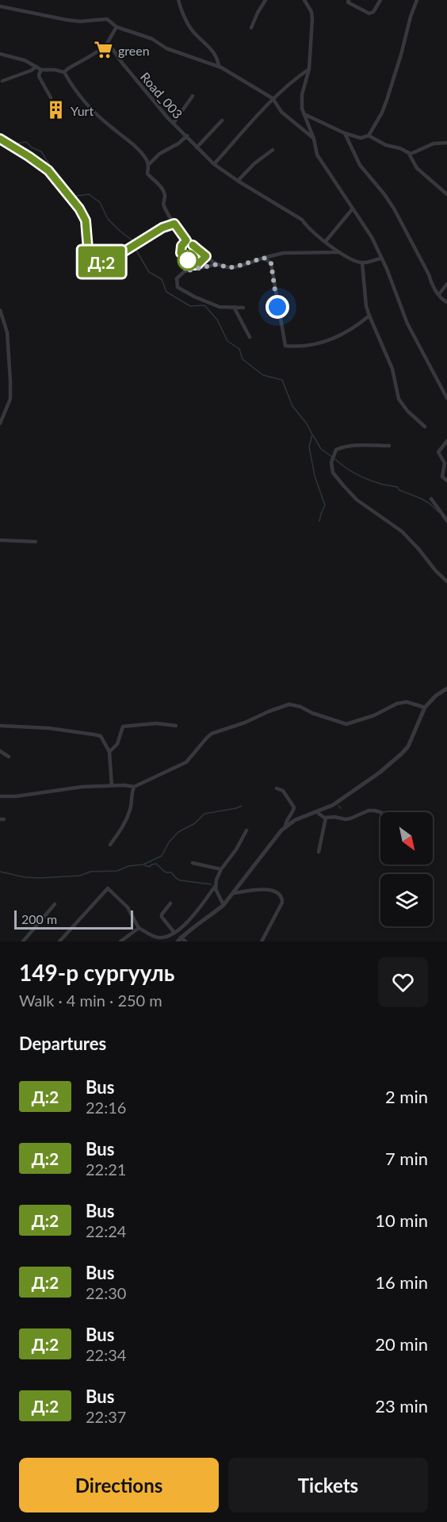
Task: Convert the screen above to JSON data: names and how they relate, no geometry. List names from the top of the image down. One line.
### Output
{"streets":{"street":["Road_003"]},"places":{"supermarket":["green"],"building":["Yurt"]},"lines":["bus line Д:2"],"scale_bar":"200 m","north":"bottom right","page":{"on_map":"Д:2","scale":"200 m","heading":[["149-р сургууль","Walk · 4 min · 250 m"],"Departures"],"list":[{"mark":"Д:2","name":"Bus","note":"22:16","value":"2 min"},{"mark":"Д:2","name":"Bus","note":"22:21","value":"7 min"},{"mark":"Д:2","name":"Bus","note":"22:24","value":"10 min"},{"mark":"Д:2","name":"Bus","note":"22:30","value":"16 min"},{"mark":"Д:2","name":"Bus","note":"22:34","value":"20 min"},{"mark":"Д:2","name":"Bus","note":"22:37","value":"23 min"}],"buttons":["Directions","Tickets"]}}
